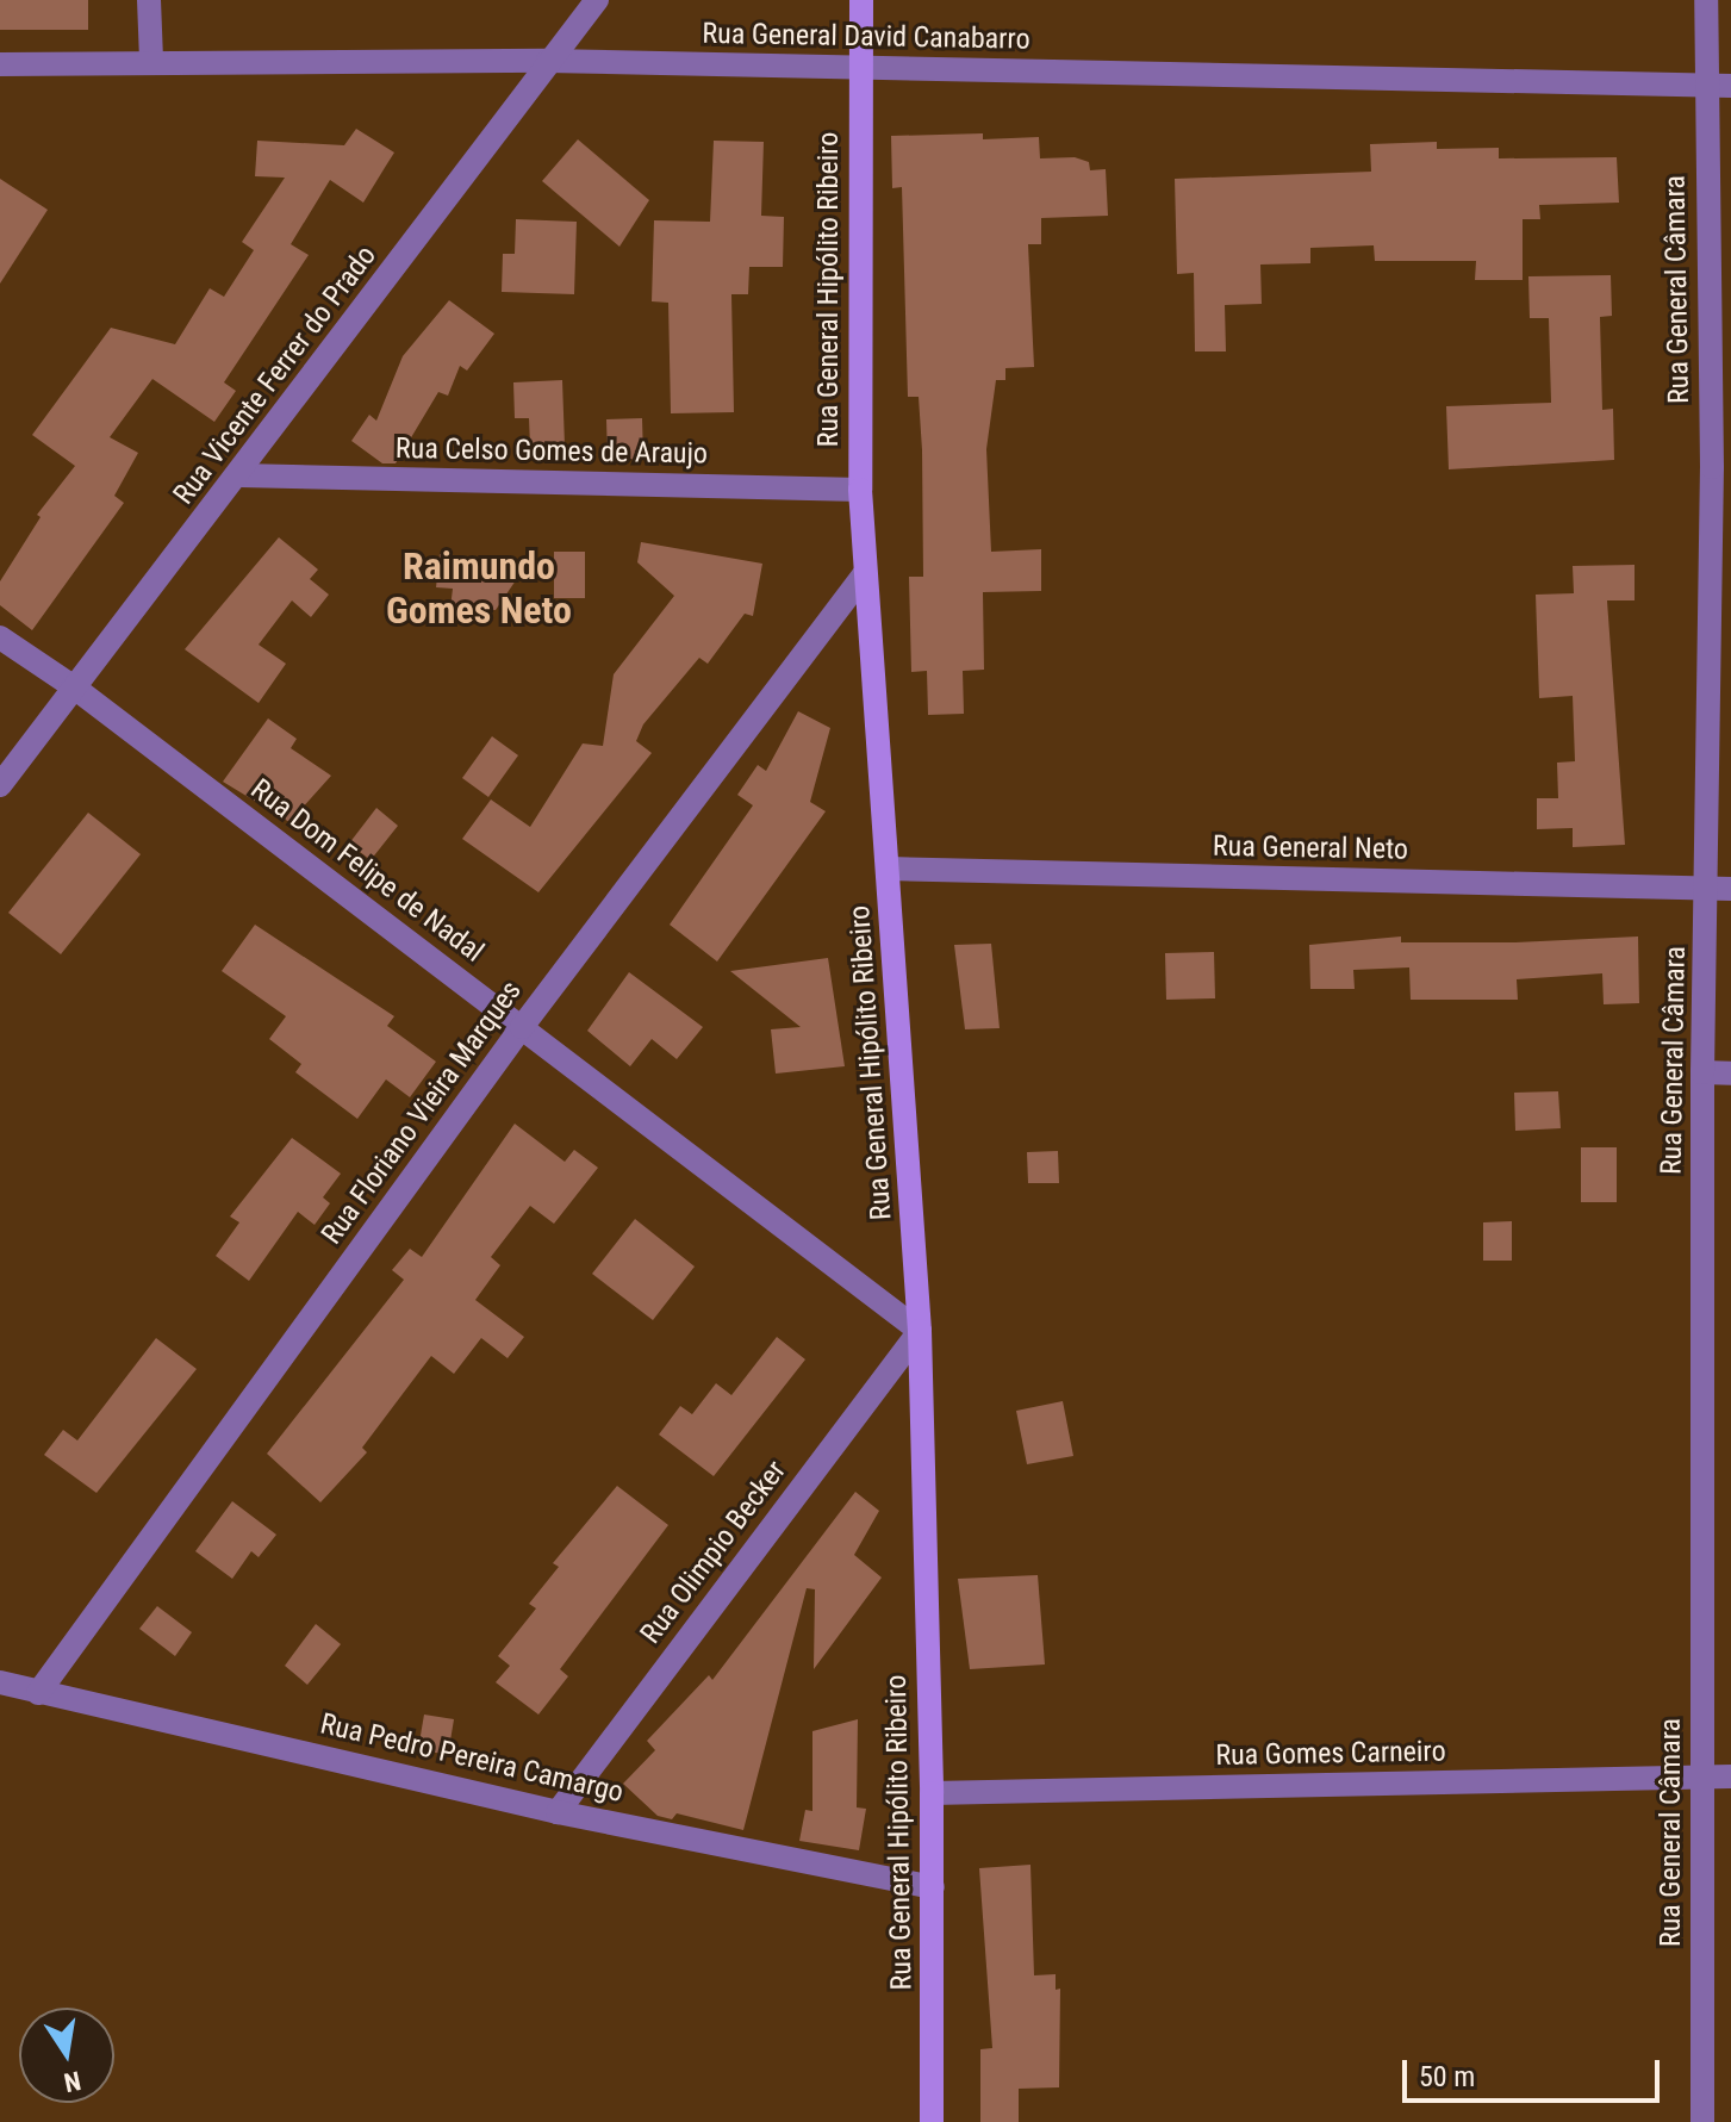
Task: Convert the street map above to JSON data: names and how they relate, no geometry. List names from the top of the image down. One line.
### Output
{"streets":{"street":["Rua General David Canabarro","Rua General Hipólito Ribeiro","Rua General Câmara","Rua Vicente Ferrer do Prado","Rua Celso Gomes de Araujo","Rua General Neto","Rua Dom Felipe de Nadal","Rua Floriano Vieira Marques","Rua Olimpio Becker","Rua Gomes Carneiro","Rua Pedro Pereira Camargo"]},"crossings":[["Rua General David Canabarro","Rua General Hipólito Ribeiro"],["Rua General David Canabarro","Rua General Câmara"],["Rua General David Canabarro","Rua Vicente Ferrer do Prado"],["Rua General Hipólito Ribeiro","Rua Celso Gomes de Araujo"],["Rua General Hipólito Ribeiro","Rua General Neto"],["Rua General Hipólito Ribeiro","Rua Dom Felipe de Nadal"],["Rua General Hipólito Ribeiro","Rua Floriano Vieira Marques"],["Rua General Hipólito Ribeiro","Rua Olimpio Becker"],["Rua General Hipólito Ribeiro","Rua Gomes Carneiro"],["Rua General Hipólito Ribeiro","Rua Pedro Pereira Camargo"],["Rua General Câmara","Rua General Neto"],["Rua General Câmara","Rua Gomes Carneiro"],["Rua Vicente Ferrer do Prado","Rua Celso Gomes de Araujo"],["Rua Vicente Ferrer do Prado","Rua Dom Felipe de Nadal"],["Rua Dom Felipe de Nadal","Rua Floriano Vieira Marques"],["Rua Dom Felipe de Nadal","Rua Olimpio Becker"],["Rua Floriano Vieira Marques","Rua Pedro Pereira Camargo"],["Rua Olimpio Becker","Rua Pedro Pereira Camargo"]],"districts":["Raimundo Gomes Neto"],"scale_bar":"50 m","north":"bottom"}
